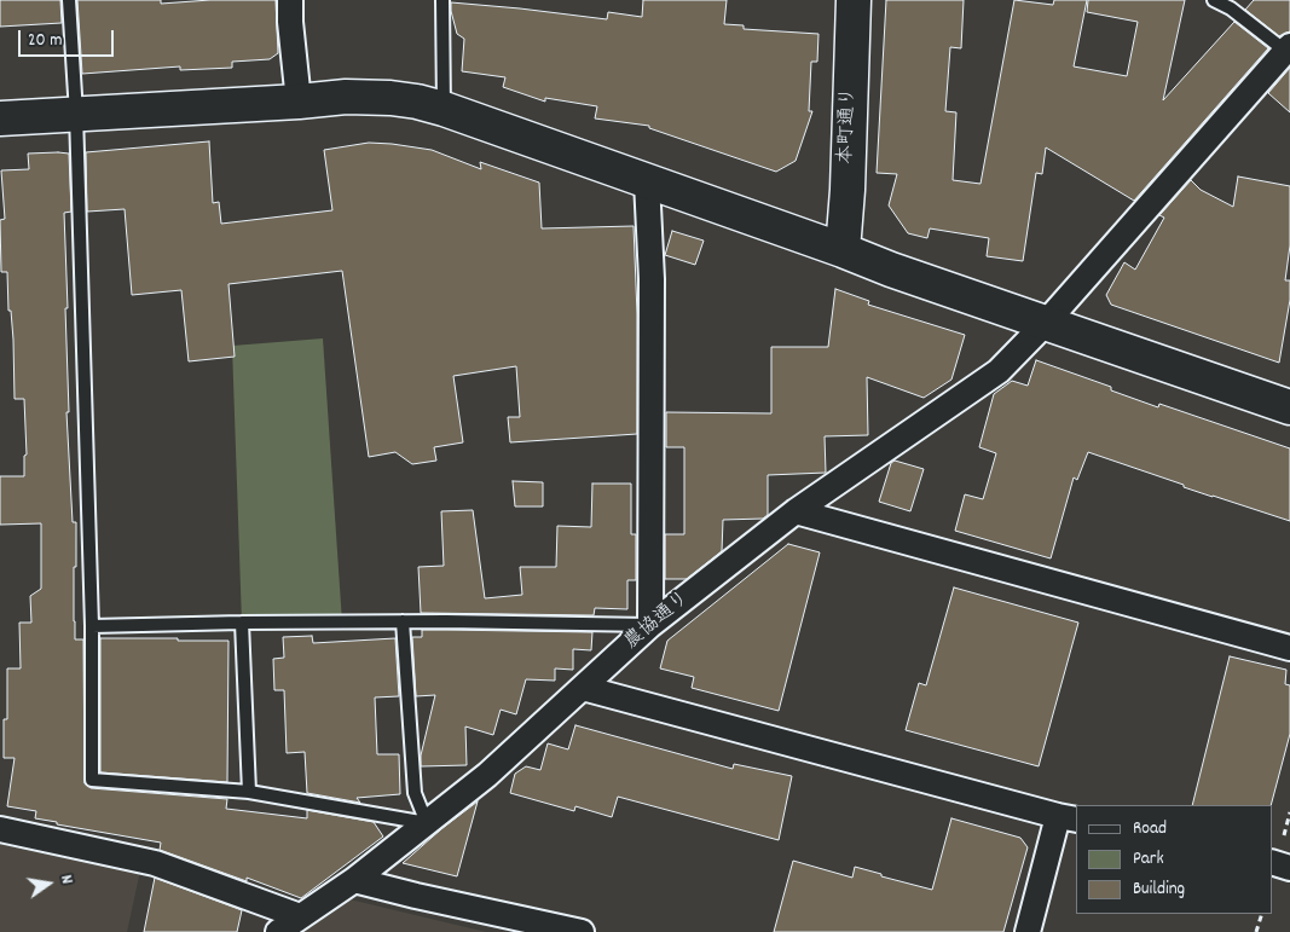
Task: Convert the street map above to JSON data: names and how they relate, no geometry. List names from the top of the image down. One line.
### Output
{"streets":{"street":["本町通り","農協通り"]},"legend":["Road","Park","Building"],"scale_bar":"20 m","north":"right"}
